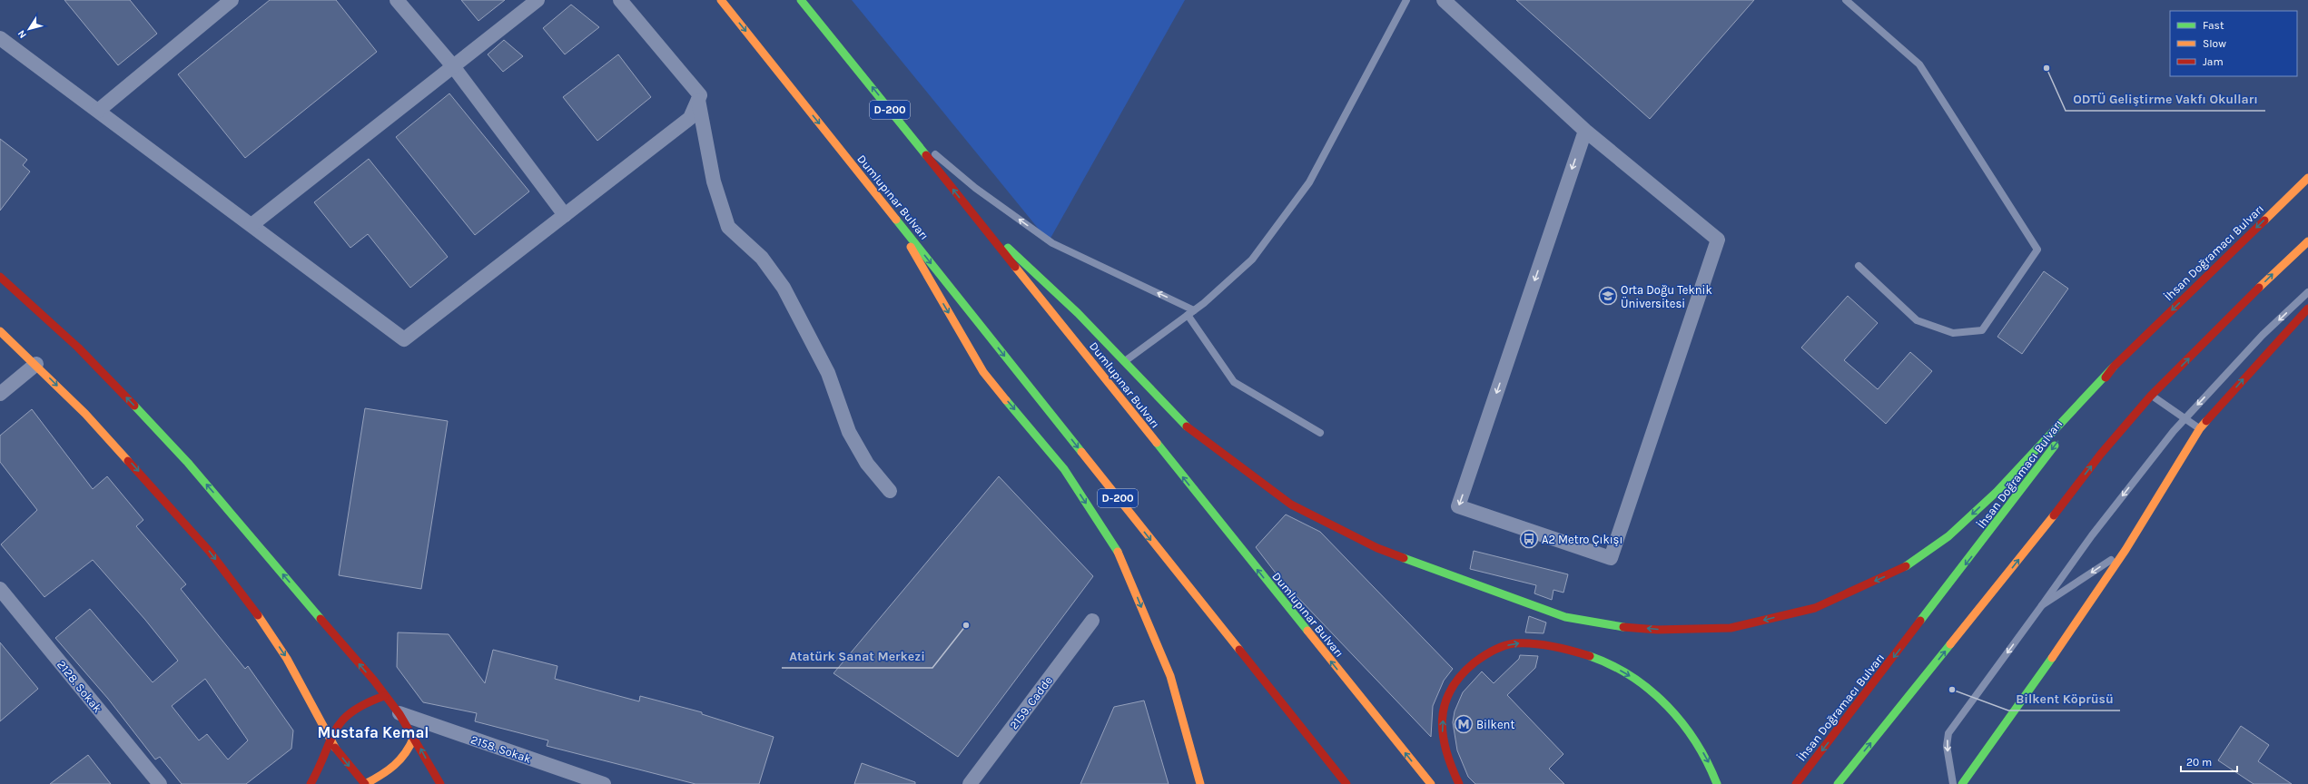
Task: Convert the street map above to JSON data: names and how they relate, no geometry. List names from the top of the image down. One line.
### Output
{"streets":{"main road":["D-200","Dumlupınar Bulvarı","İhsan Doğramacı Bulvarı"],"street":["2128. Sokak","2159. Cadde","2158. Sokak"]},"districts":["Mustafa Kemal"],"places":{"other":["ODTÜ Geliştirme Vakfı Okulları","Atatürk Sanat Merkezi","Bilkent Köprüsü"],"school or university":["Orta Doğu Teknik Üniversitesi"],"bus stop":["A2 Metro Çıkışı"],"metro station":["Bilkent"]},"legend":["Fast","Slow","Jam"],"scale_bar":"20 m","north":"bottom left"}
